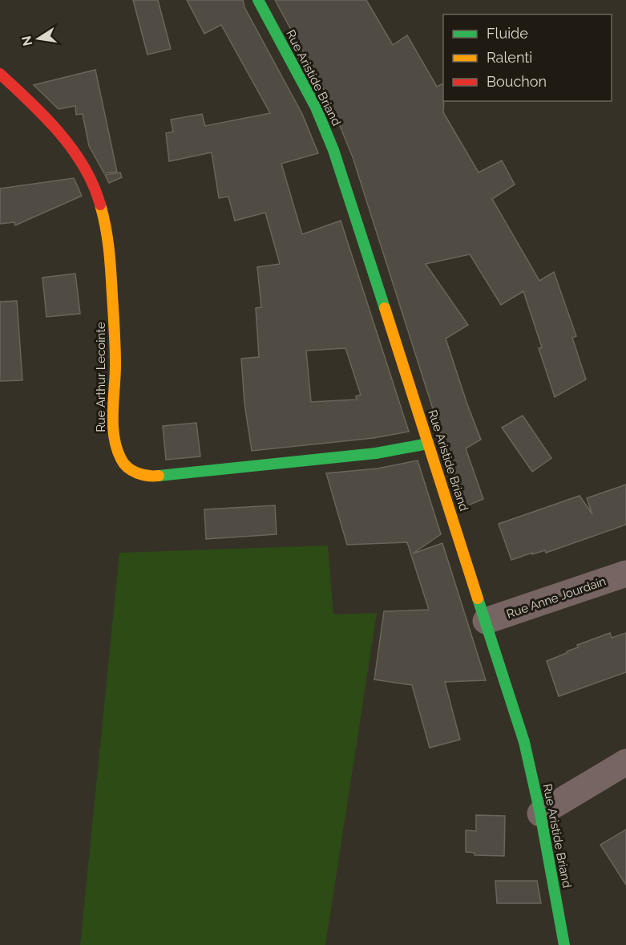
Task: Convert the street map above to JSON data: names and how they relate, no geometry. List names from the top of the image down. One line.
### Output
{"streets":{"street":["Rue Aristide Briand","Rue Arthur Lecointe","Rue Anne Jourdain"]},"crossings":[["Rue Aristide Briand","Rue Arthur Lecointe"],["Rue Aristide Briand","Rue Anne Jourdain"]],"legend":["Fluide","Ralenti","Bouchon"],"north":"left"}
